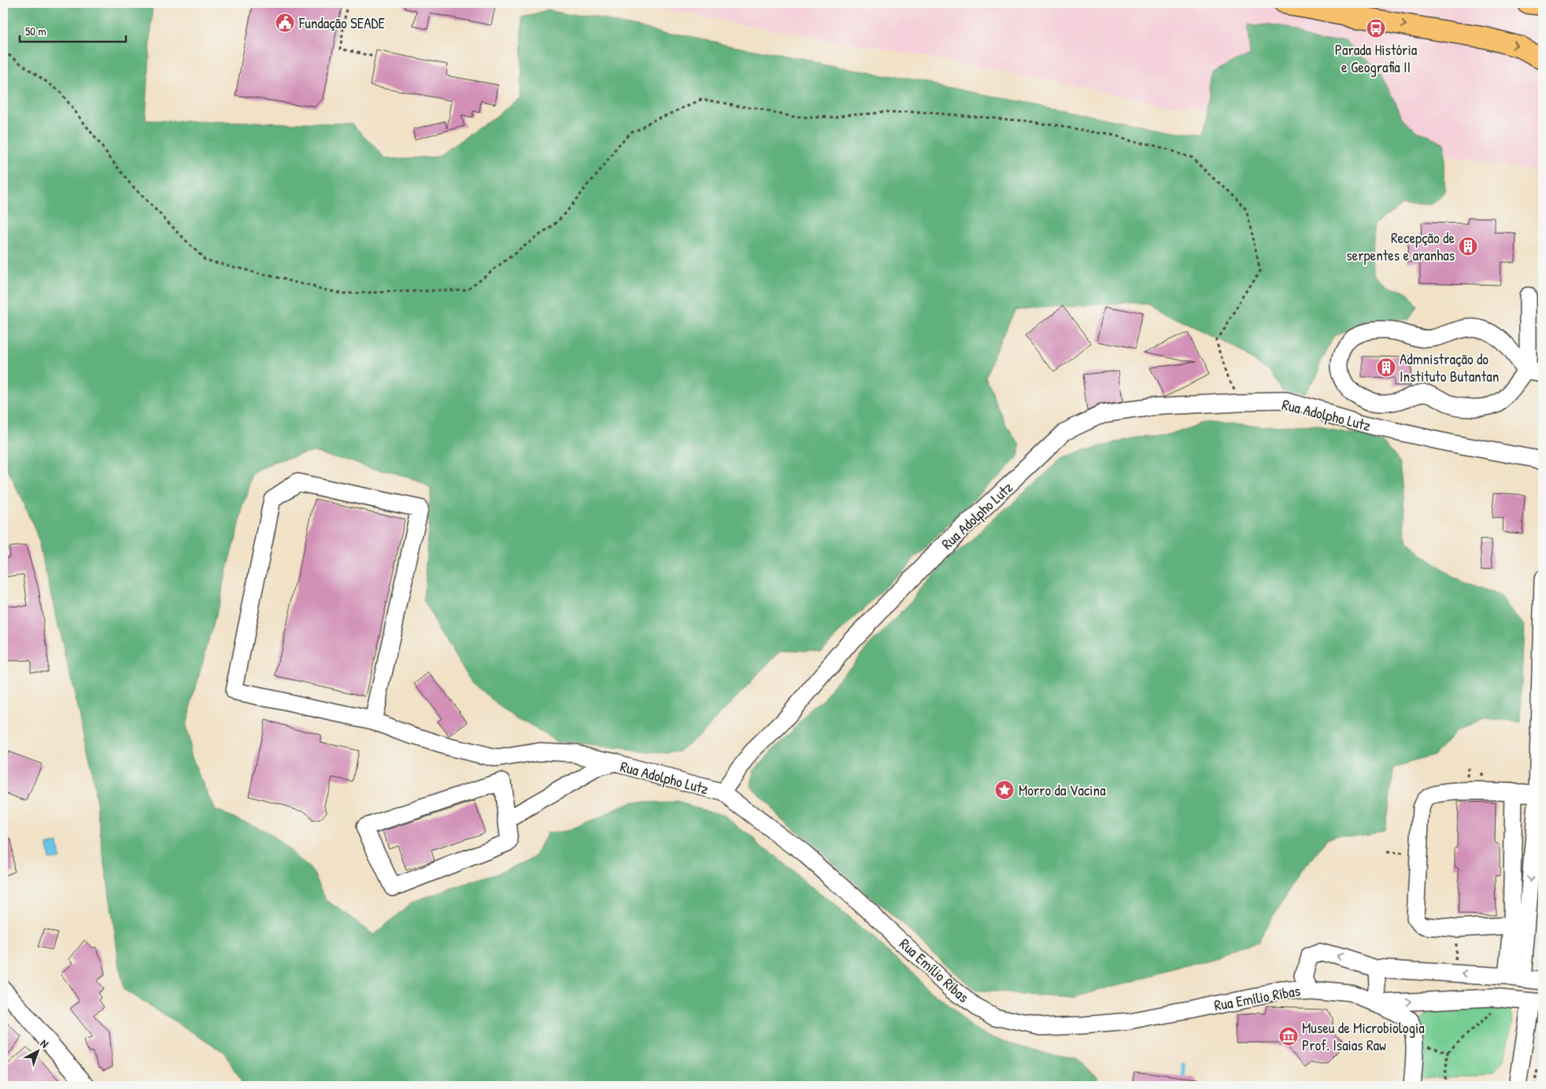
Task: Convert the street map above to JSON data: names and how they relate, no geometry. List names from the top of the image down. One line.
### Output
{"streets":{"street":["Rua Adolpho Lutz","Rua Emílio Ribas"]},"crossings":[["Rua Adolpho Lutz","Rua Emílio Ribas"]],"places":{"public building":["Fundação SEADE"],"bus stop":["Parada História e Geografia II"],"building":["Recepção de serpentes e aranhas","Admnistração do Instituto Butantan"],"place":["Morro da Vacina"],"museum":["Museu de Microbiologia Prof. Isaias Raw"]},"scale_bar":"50 m","north":"top right"}
